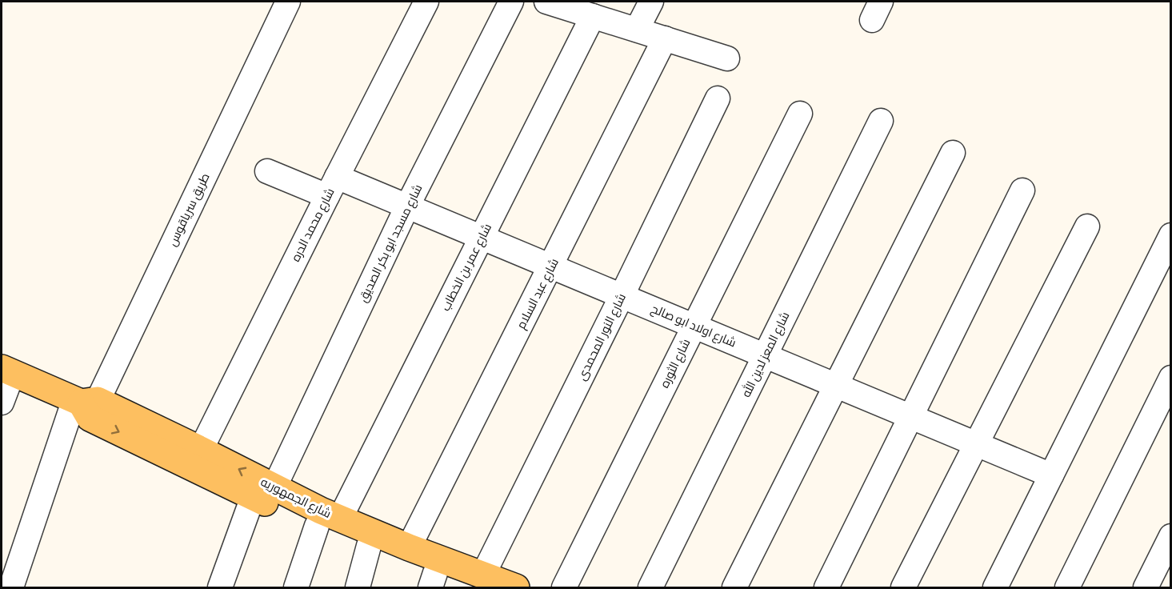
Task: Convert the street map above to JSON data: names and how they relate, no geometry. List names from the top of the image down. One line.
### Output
{"streets":{"main road":["شارع الجمهوريه"],"street":["طريق سرياقوس","شارع محمد الدره","شارع مسجد ابو بكر الصديق","شارع عمر بن الخطاب","شارع عبد السلام","شارع اولاد ابو صالح","شارع النور المحمدى","شارع المعز لدين الله","شارع الثوره"]},"crossings":[["طريق سرياقوس","شارع الجمهوريه"],["شارع محمد الدره","شارع اولاد ابو صالح"],["شارع محمد الدره","شارع الجمهوريه"],["شارع مسجد ابو بكر الصديق","شارع اولاد ابو صالح"],["شارع مسجد ابو بكر الصديق","شارع الجمهوريه"],["شارع عمر بن الخطاب","شارع اولاد ابو صالح"],["شارع عمر بن الخطاب","شارع الجمهوريه"],["شارع عبد السلام","شارع اولاد ابو صالح"],["شارع عبد السلام","شارع الجمهوريه"],["شارع اولاد ابو صالح","شارع النور المحمدى"],["شارع اولاد ابو صالح","شارع المعز لدين الله"],["شارع اولاد ابو صالح","شارع الثوره"],["شارع النور المحمدى","شارع الجمهوريه"]]}
